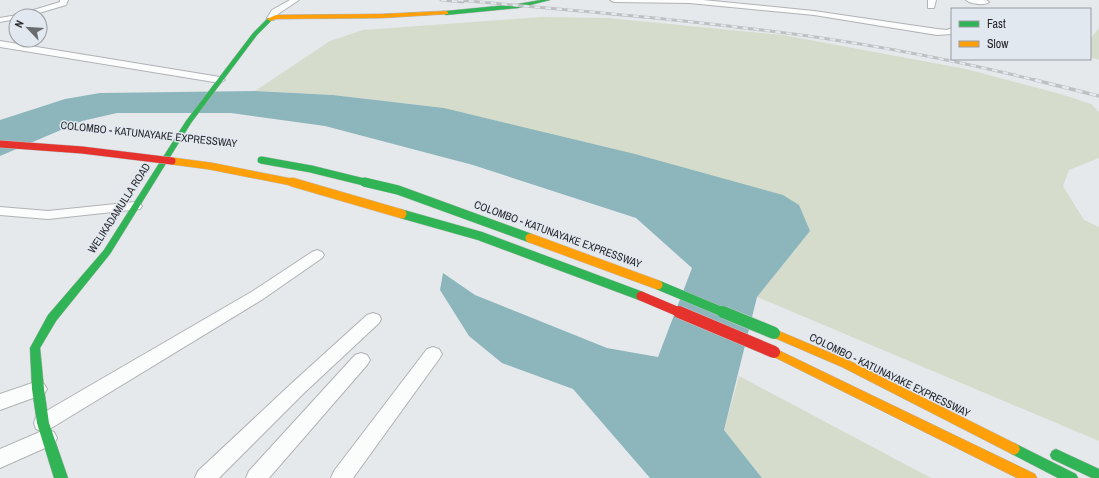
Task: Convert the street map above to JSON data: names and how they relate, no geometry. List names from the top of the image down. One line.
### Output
{"streets":{"main road":["COLOMBO - KATUNAYAKE EXPRESSWAY","WELIKADAMULLA ROAD"]},"legend":["Fast","Slow"],"north":"top left"}
